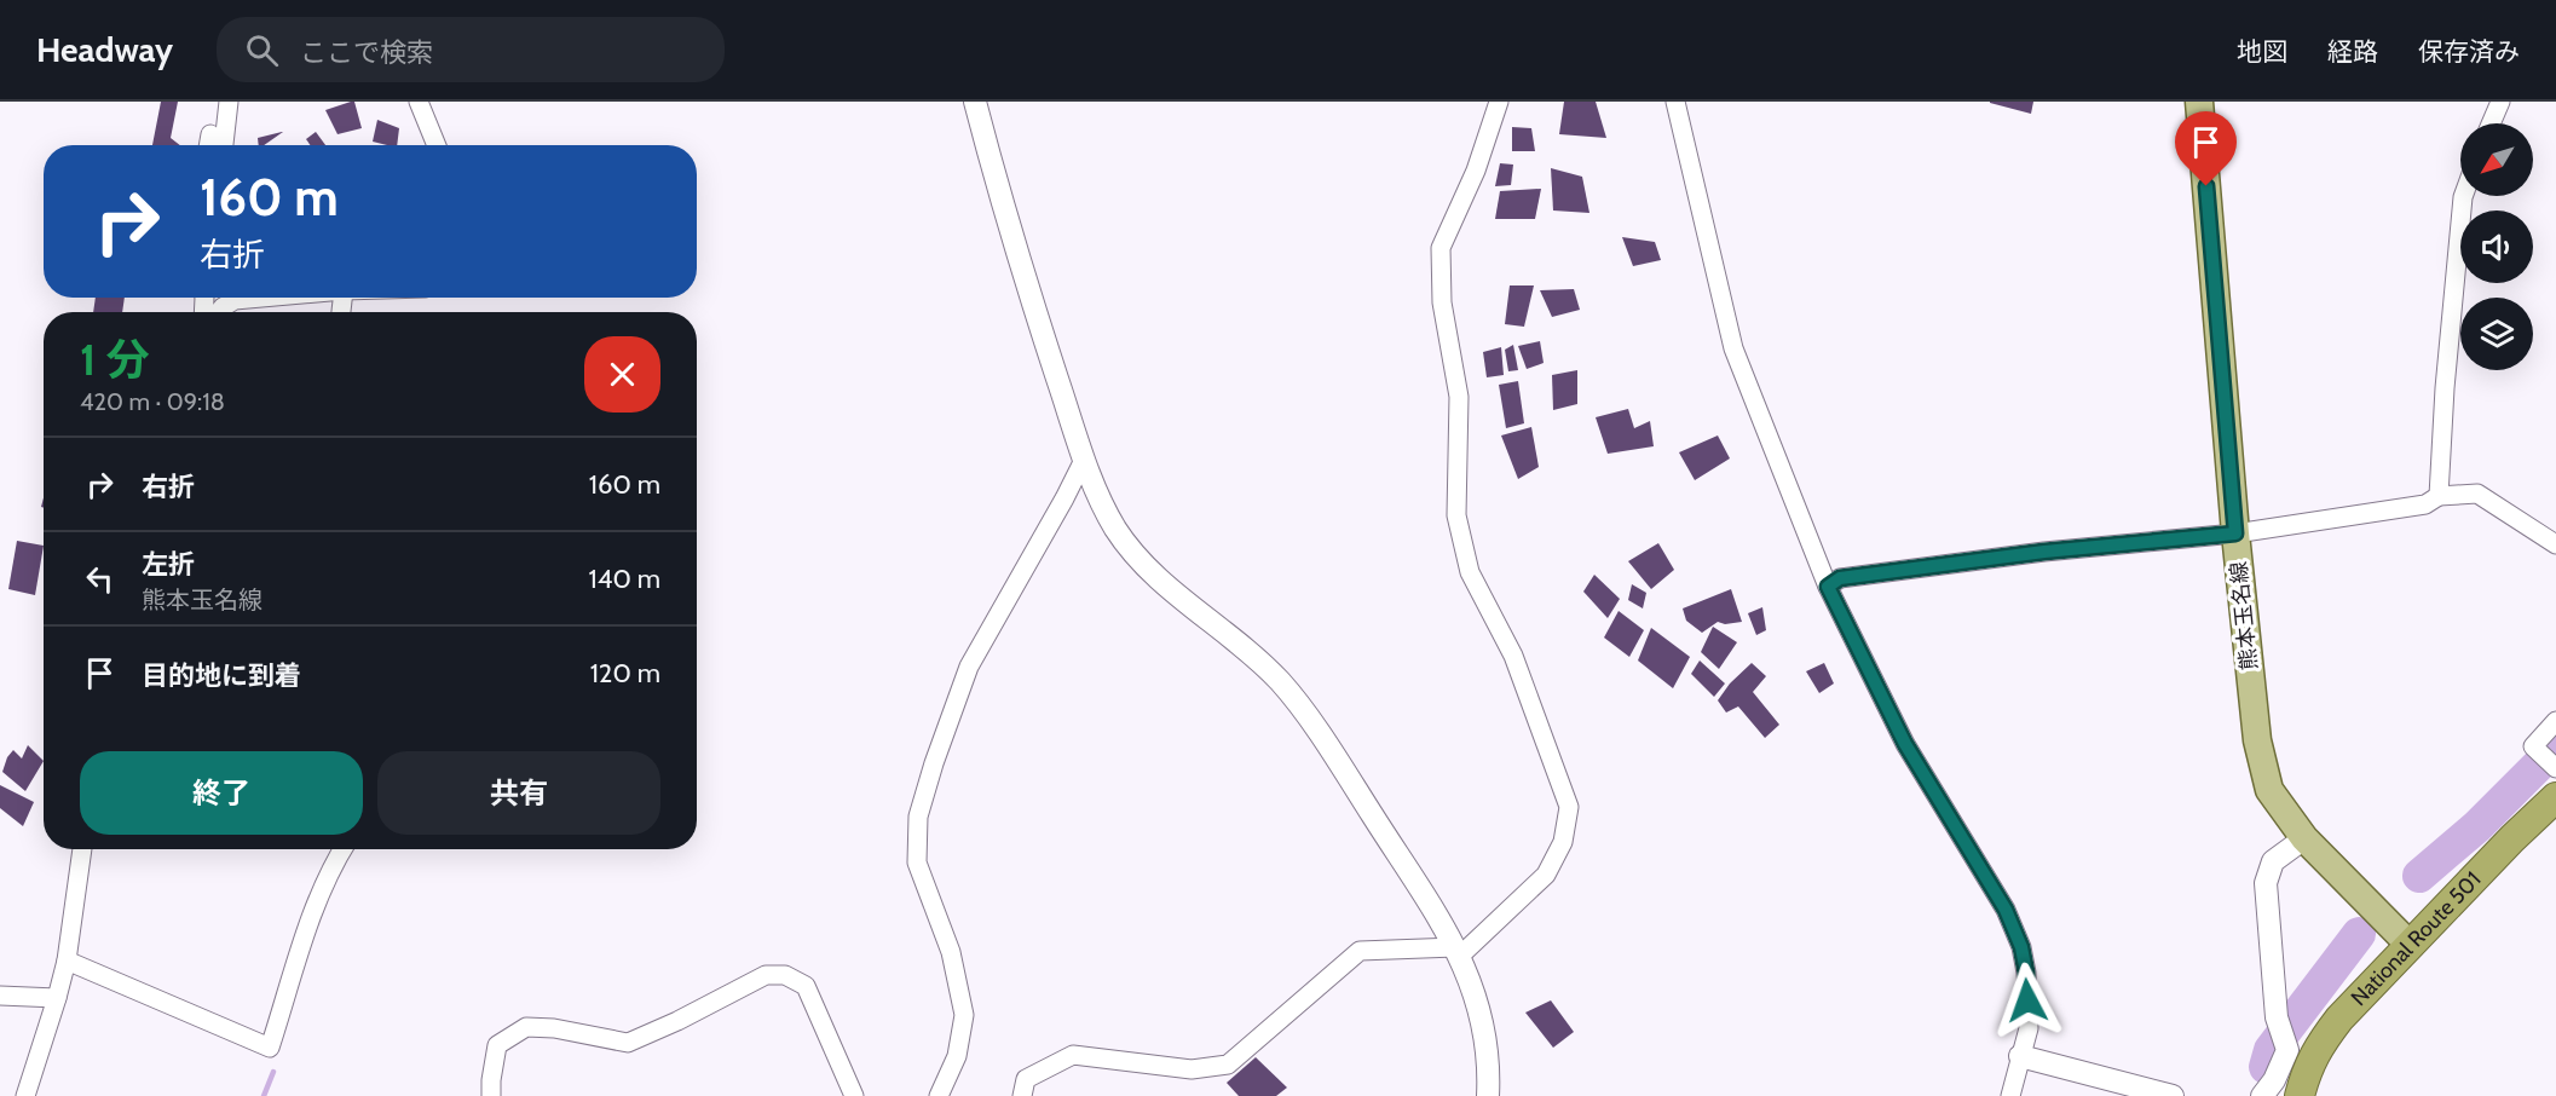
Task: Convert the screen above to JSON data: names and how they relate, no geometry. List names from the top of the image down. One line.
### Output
{"streets":{"highway":["National Route 501"],"main road":["熊本玉名線"]},"crossings":[["熊本玉名線","National Route 501"]],"north":"bottom left","page":{"header":"Headway","search":"ここで検索","nav":["地図","経路","保存済み"],"turn":["160 m","右折"],"heading":["1 分","420 m · 09:18"],"list":[{"name":"右折","value":"160 m"},{"name":"左折","note":"熊本玉名線","value":"140 m"},{"name":"目的地に到着","value":"120 m"}],"buttons":["終了","共有"]}}
